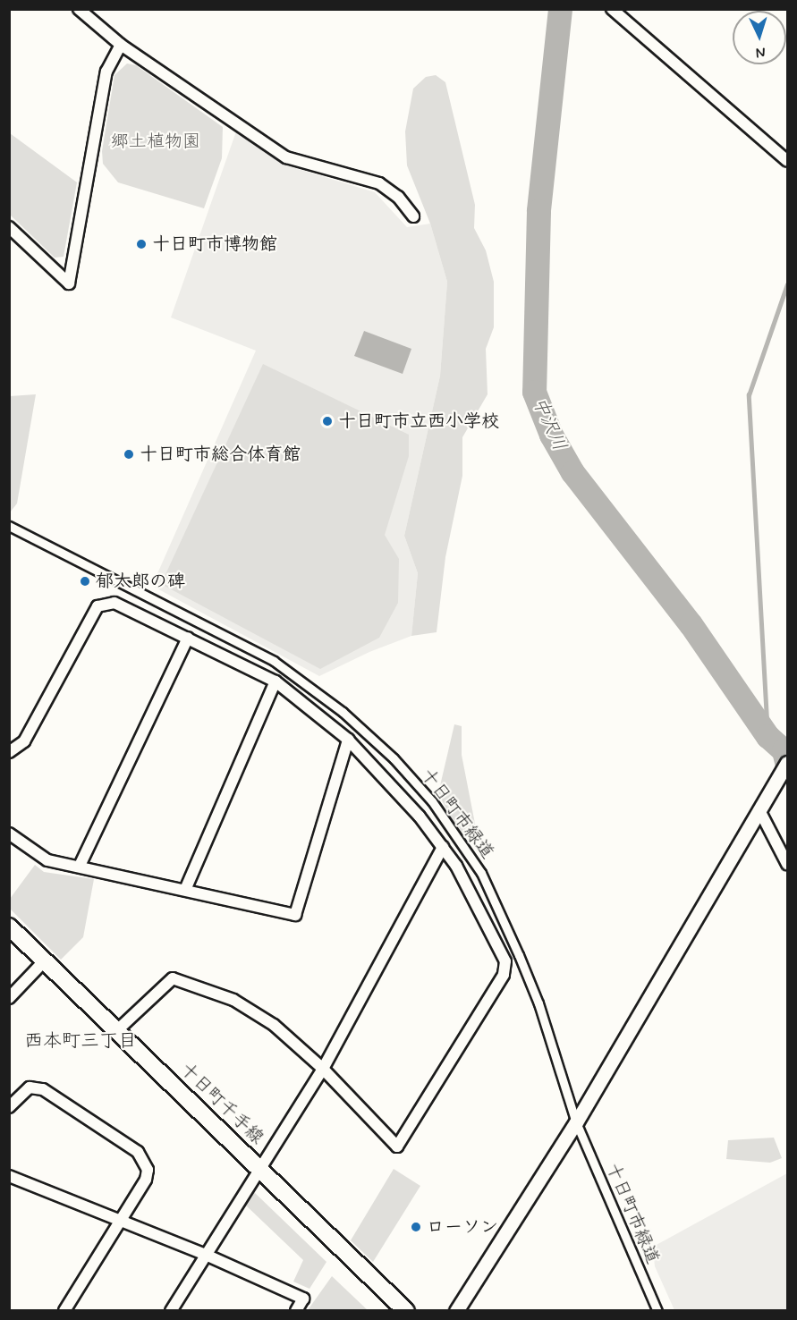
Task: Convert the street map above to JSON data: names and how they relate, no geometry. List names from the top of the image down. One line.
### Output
{"streets":{"main road":["十日町千手線"],"street":["十日町市緑道"]},"districts":["西本町三丁目"],"water":["中沢川"],"parks":["郷土植物園"],"places":["十日町市博物館","十日町市立西小学校","十日町市総合体育館","郁太郎の碑","ローソン"],"north":"bottom"}
